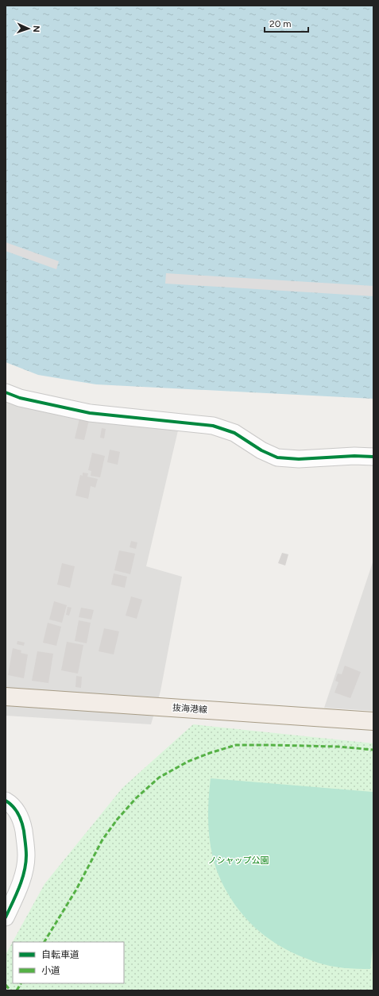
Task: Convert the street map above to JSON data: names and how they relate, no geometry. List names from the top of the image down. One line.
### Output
{"streets":{"main road":["抜海港線"]},"parks":["ノシャップ公園"],"legend":["自転車道","小道"],"scale_bar":"20 m","north":"right"}
